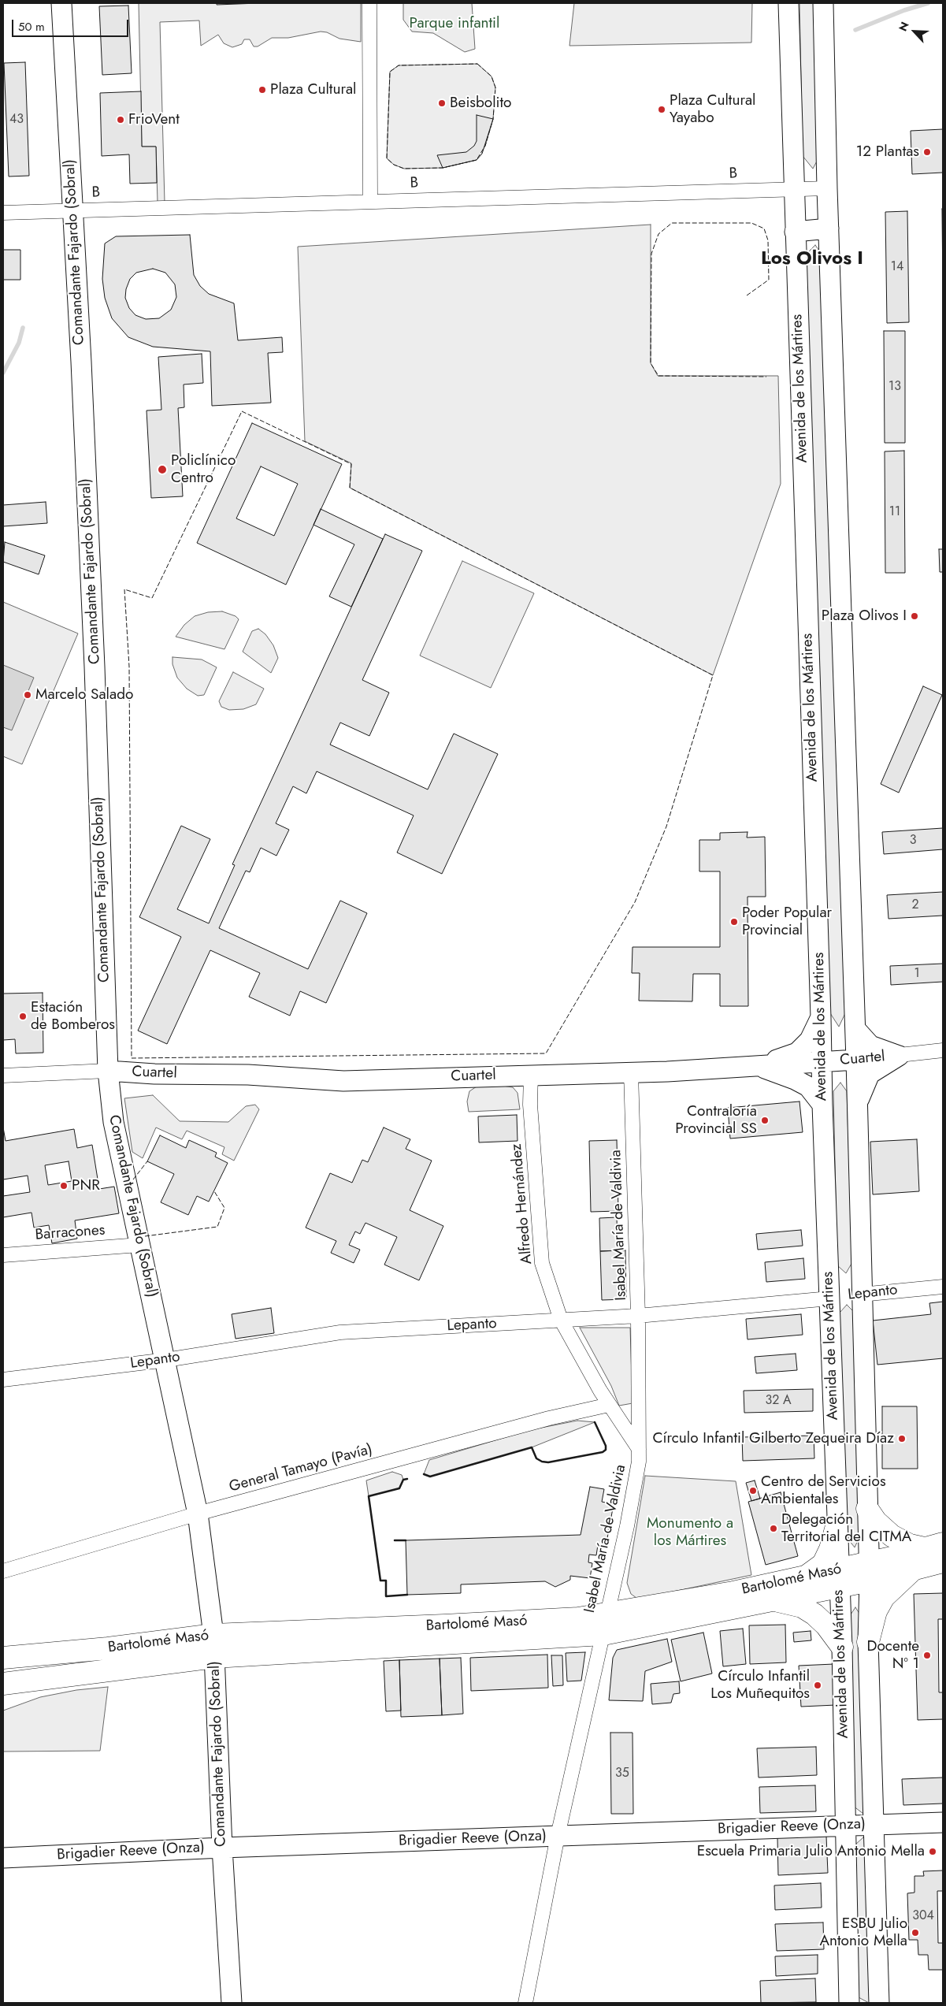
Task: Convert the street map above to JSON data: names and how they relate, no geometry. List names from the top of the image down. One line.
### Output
{"streets":{"main road":["Comandante Fajardo (Sobral)","Avenida de los Mártires","Cuartel","Lepanto","Bartolomé Masó","Brigadier Reeve (Onza)"],"street":["B","Alfredo Hernández","Isabel María de Valdivia","Barracones","General Tamayo (Pavía)"]},"crossings":[["B","Comandante Fajardo (Sobral)"],["B","Avenida de los Mártires"],["Comandante Fajardo (Sobral)","Cuartel"],["Comandante Fajardo (Sobral)","Barracones"],["Comandante Fajardo (Sobral)","Lepanto"],["Comandante Fajardo (Sobral)","General Tamayo (Pavía)"],["Comandante Fajardo (Sobral)","Bartolomé Masó"],["Comandante Fajardo (Sobral)","Brigadier Reeve (Onza)"],["Avenida de los Mártires","Cuartel"],["Avenida de los Mártires","Lepanto"],["Avenida de los Mártires","Bartolomé Masó"],["Avenida de los Mártires","Brigadier Reeve (Onza)"],["Cuartel","Alfredo Hernández"],["Cuartel","Isabel María de Valdivia"],["Alfredo Hernández","Isabel María de Valdivia"],["Alfredo Hernández","Lepanto"],["Alfredo Hernández","General Tamayo (Pavía)"],["Isabel María de Valdivia","Lepanto"],["Isabel María de Valdivia","Bartolomé Masó"],["Isabel María de Valdivia","Brigadier Reeve (Onza)"]],"districts":["Los Olivos I"],"parks":["Parque infantil","Monumento a los Mártires"],"places":["Plaza Cultural","Beisbolito","Plaza Cultural Yayabo","FrioVent","12 Plantas","Policlínico Centro","Plaza Olivos I","Marcelo Salado","Poder Popular Provincial","Estación de Bomberos","Contraloría Provincial SS","PNR","Círculo Infantil Gilberto Zequeira Díaz","Centro de Servicios Ambientales","Delegación Territorial del CITMA","Docente Nº 1","Círculo Infantil Los Muñequitos","Escuela Primaria Julio Antonio Mella","ESBU Julio Antonio Mella"],"house_numbers":["43","14","13","11","3","2","1","32 A","35","304"],"scale_bar":"50 m","north":"top left"}
